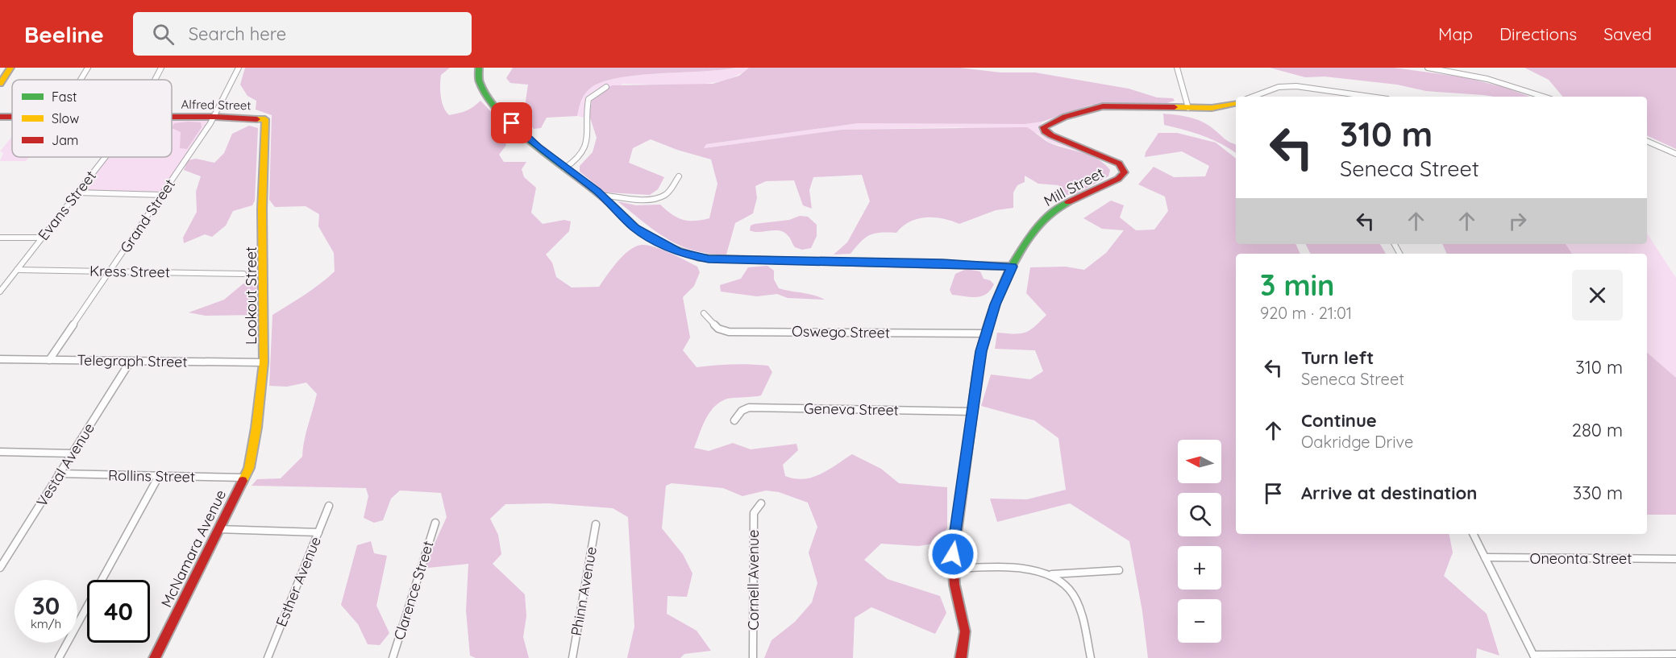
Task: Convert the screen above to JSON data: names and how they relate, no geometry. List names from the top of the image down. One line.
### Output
{"streets":{"street":["Alfred Street","Mill Street","Evans Street","Grand Street","Kress Street","Lookout Street","Oswego Street","Telegraph Street","Geneva Street","Vestal Avenue","Rollins Street","McNamara Avenue","Oneonta Street","Cornell Avenue","Esther Avenue","Clarence Street","Phinn Avenue"]},"crossings":[["Alfred Street","Grand Street"],["Alfred Street","Lookout Street"],["Mill Street","Oswego Street"],["Mill Street","Geneva Street"],["Evans Street","Kress Street"],["Grand Street","Kress Street"],["Grand Street","Telegraph Street"],["Lookout Street","Telegraph Street"],["Lookout Street","Rollins Street"],["Lookout Street","McNamara Avenue"],["Telegraph Street","Vestal Avenue"],["Vestal Avenue","Rollins Street"],["Rollins Street","McNamara Avenue"]],"legend":["Fast","Slow","Jam"],"north":"left","page":{"header":"Beeline","search":"Search here","nav":["Map","Directions","Saved"],"turn":["310 m","Seneca Street"],"heading":["3 min","920 m · 21:01"],"list":[{"name":"Turn left","note":"Seneca Street","value":"310 m"},{"name":"Continue","note":"Oakridge Drive","value":"280 m"},{"name":"Arrive at destination","value":"330 m"}],"map_buttons":["+","−"],"speed":"30 km/h","limit":"40"}}
